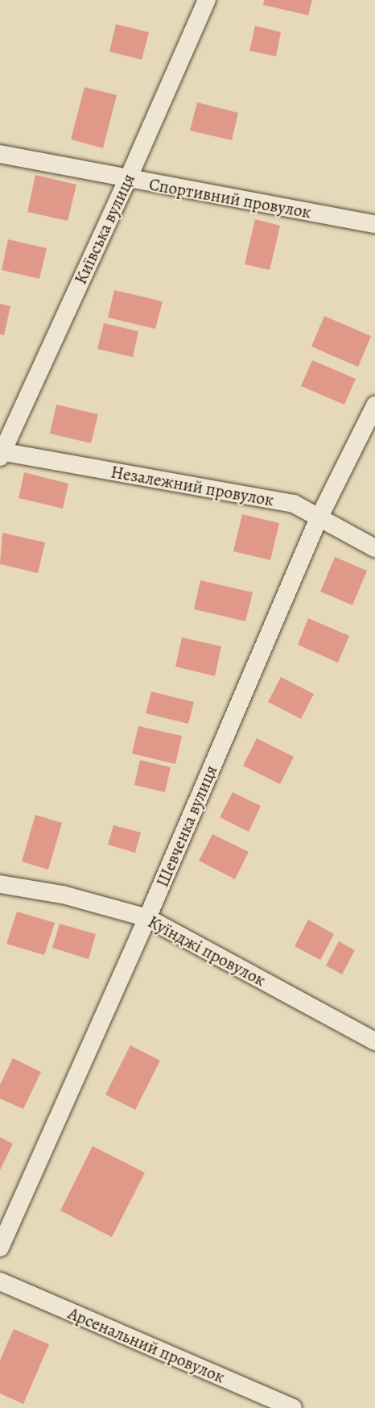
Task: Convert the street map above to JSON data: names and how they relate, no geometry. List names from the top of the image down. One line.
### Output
{"streets":{"street":["Спортивний провулок","Київська вулиця","Незалежний провулок","Шевченка вулиця","Куїнджі провулок","Арсенальний провулок"]},"crossings":[["Спортивний провулок","Київська вулиця"],["Київська вулиця","Незалежний провулок"],["Незалежний провулок","Шевченка вулиця"],["Шевченка вулиця","Куїнджі провулок"]]}
